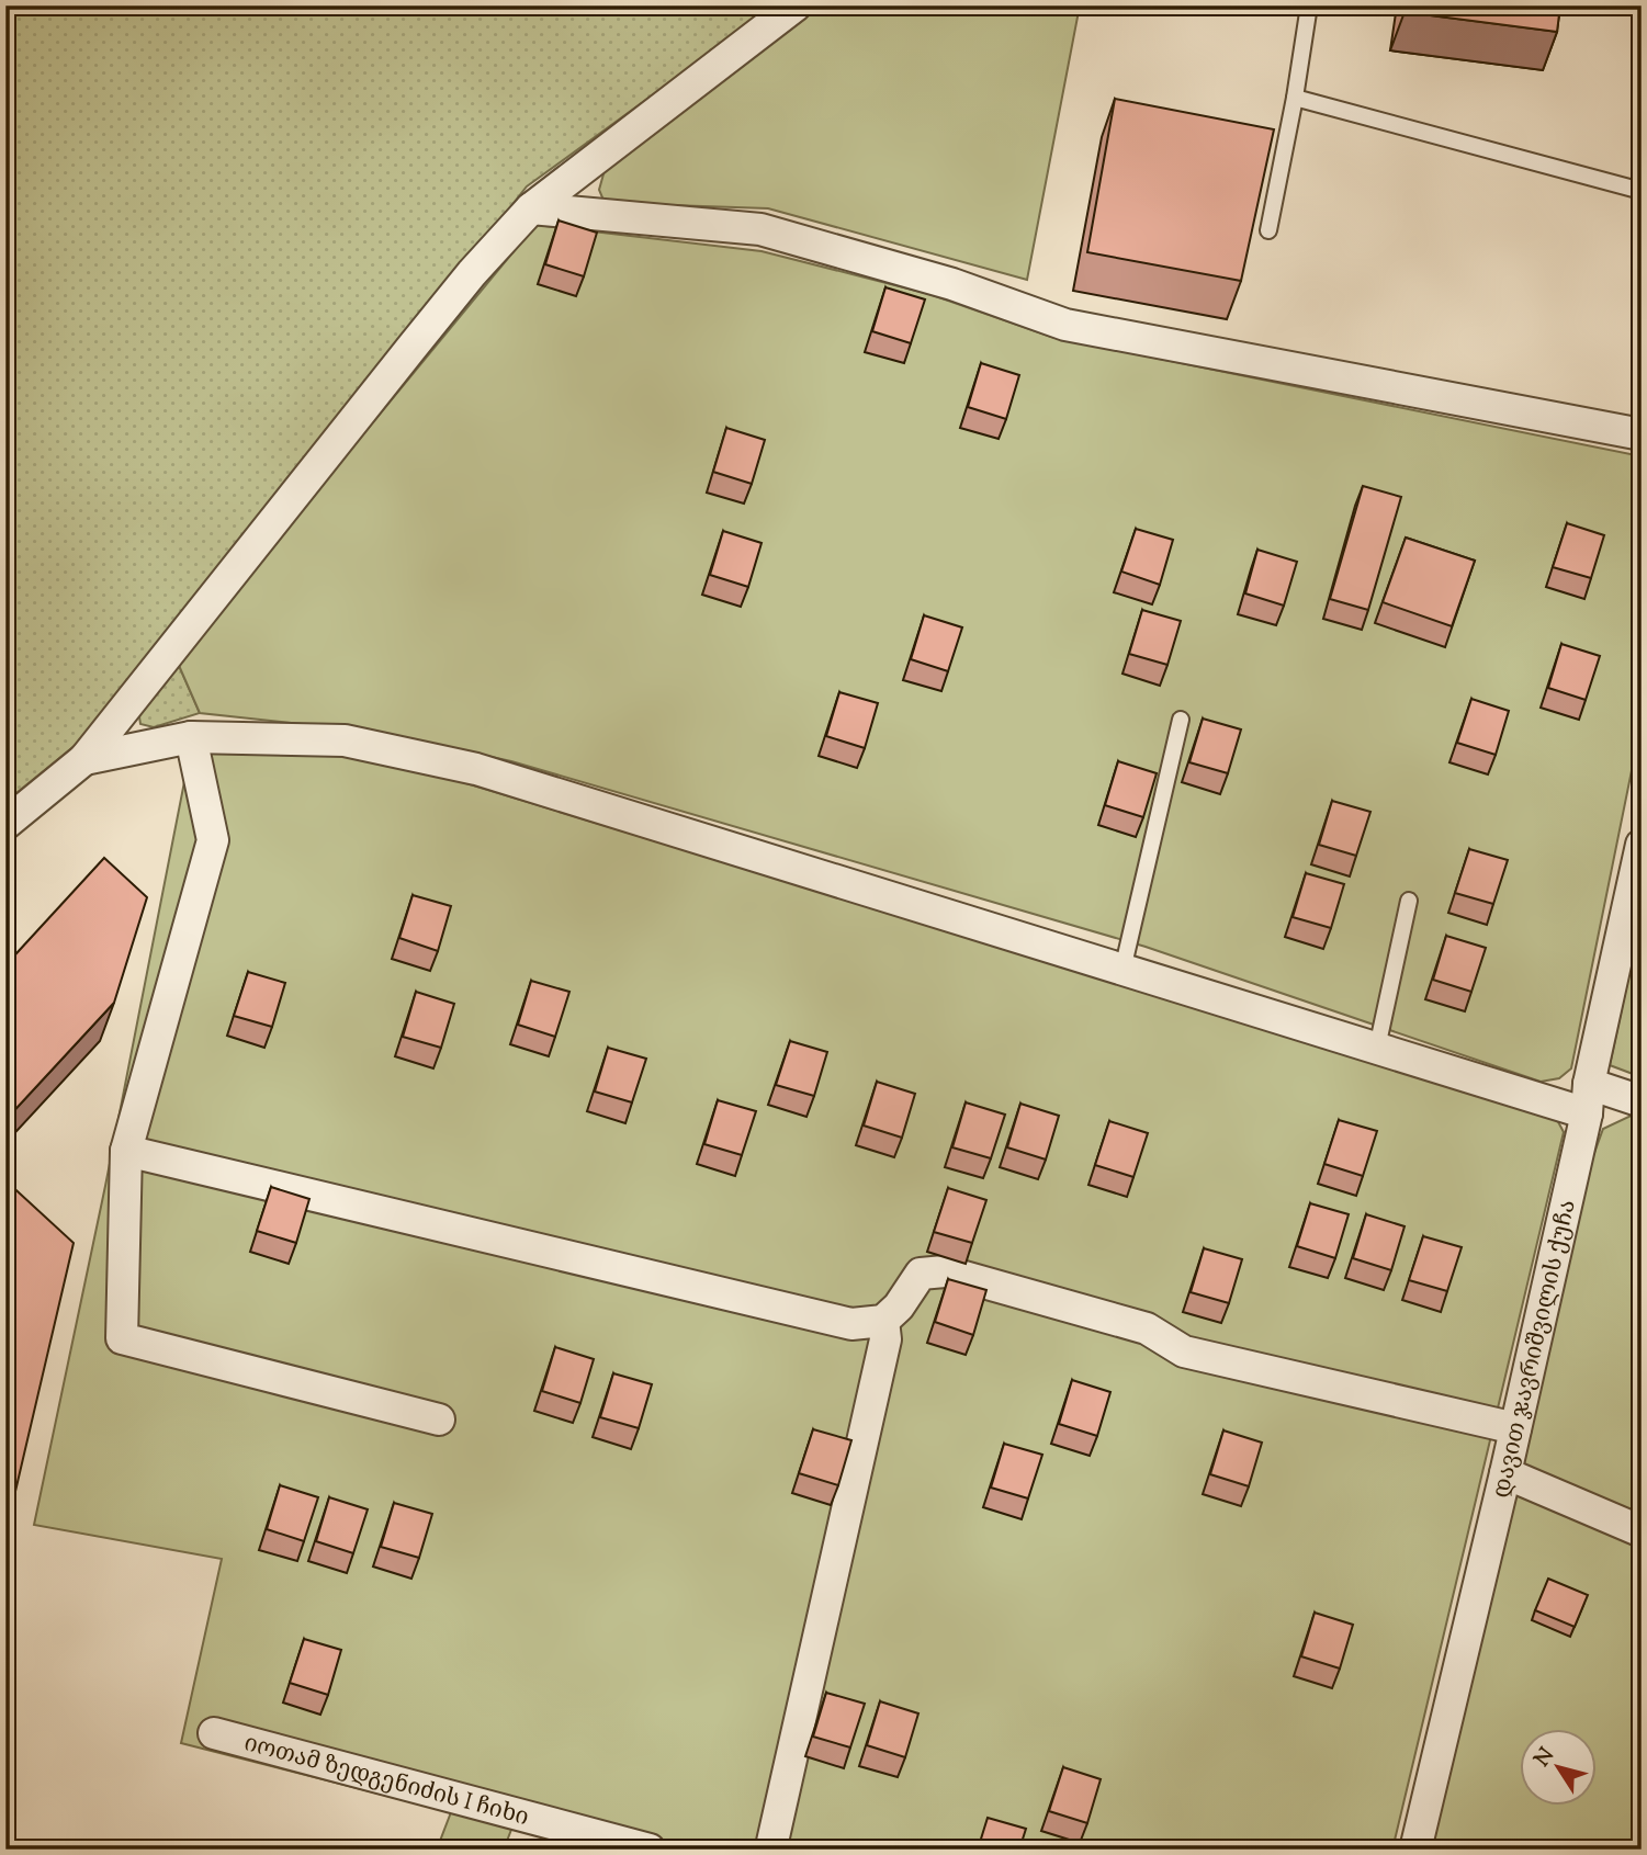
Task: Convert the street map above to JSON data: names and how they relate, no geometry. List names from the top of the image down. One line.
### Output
{"streets":{"street":["დავით ჯავრიშვილის ქუჩა","იოთამ ზედგენიძის I ჩიხი"]},"north":"top left"}
